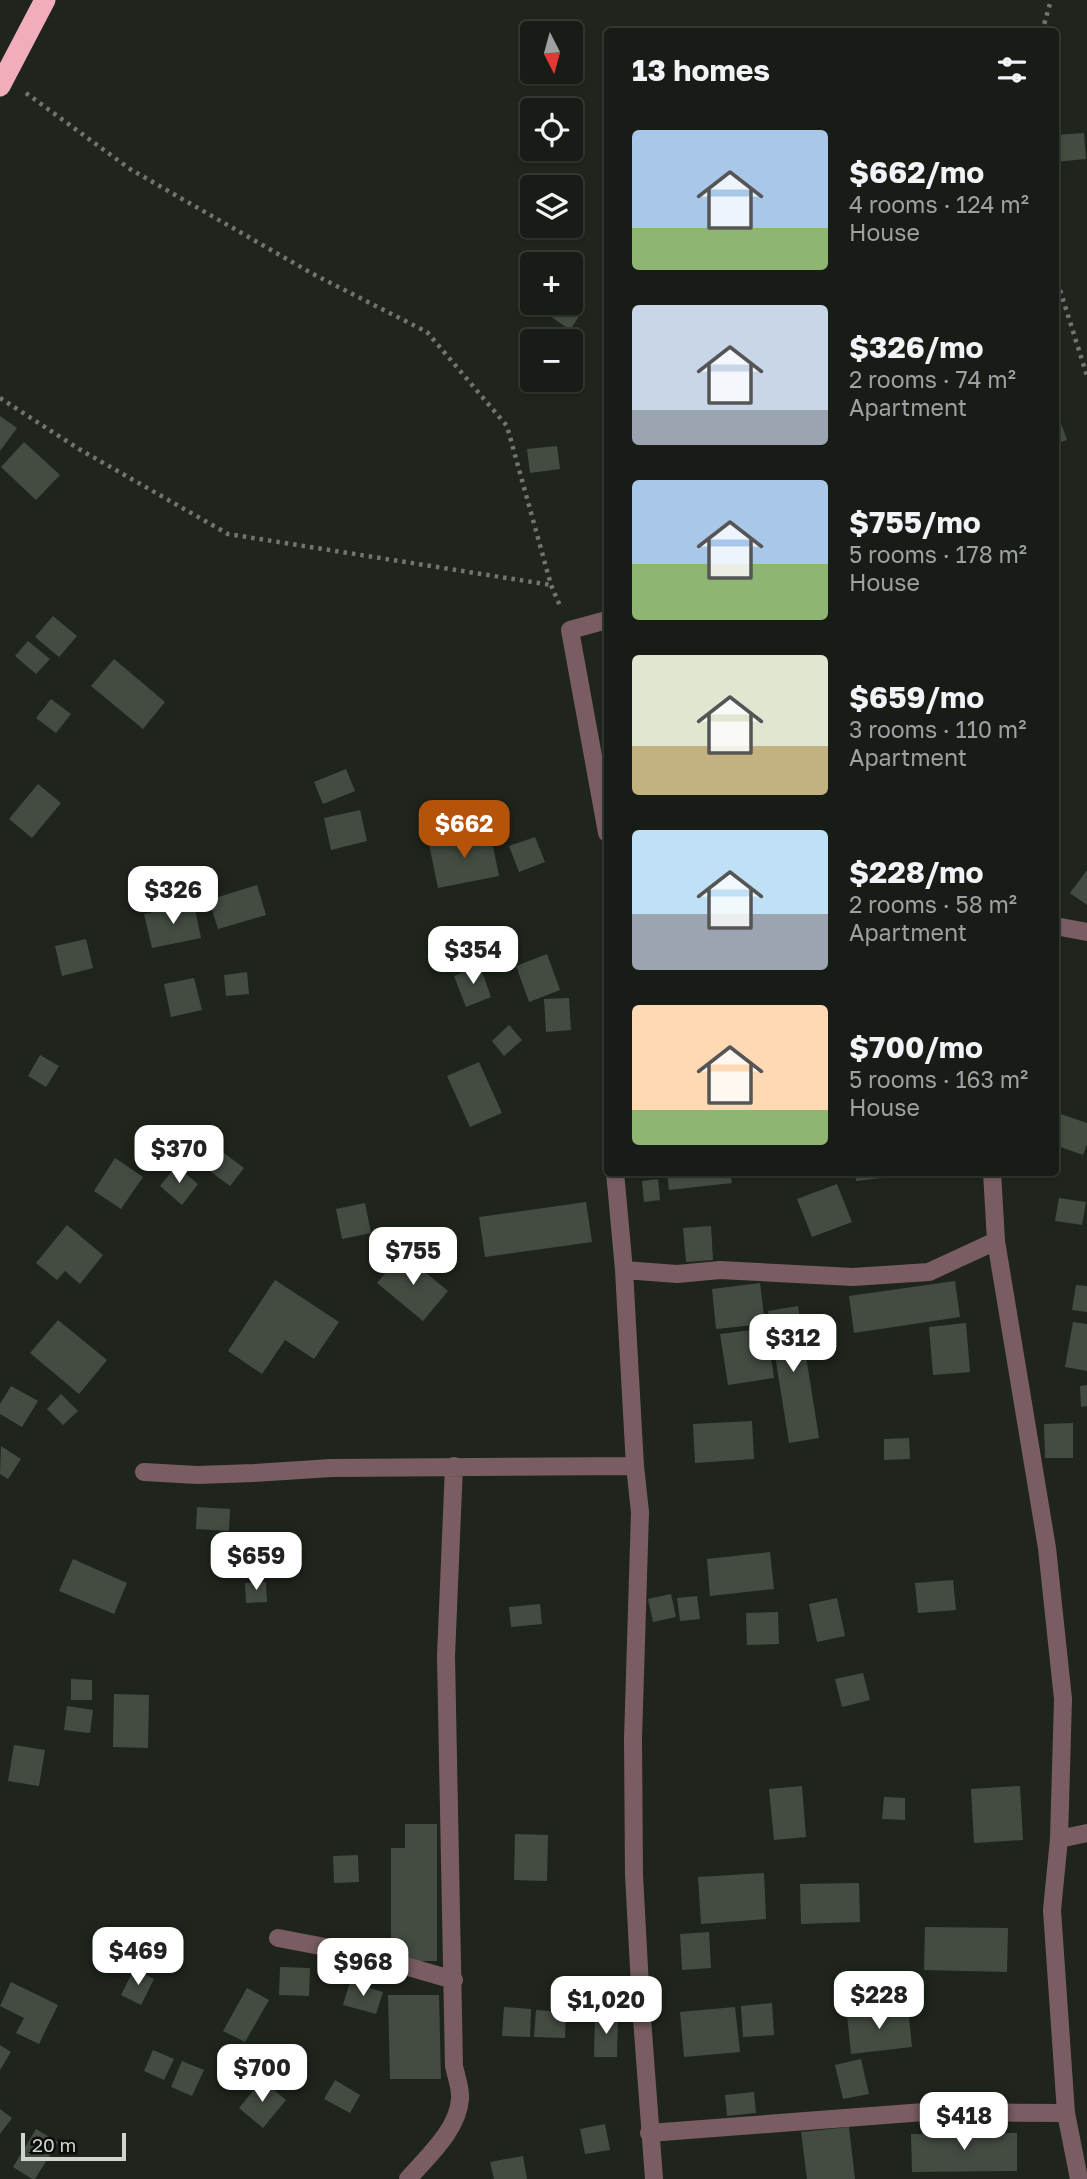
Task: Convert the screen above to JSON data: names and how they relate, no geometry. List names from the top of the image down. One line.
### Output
{"scale_bar":"20 m","north":"bottom","page":{"map_buttons":["+","−"],"heading":"13 homes","list":[{"name":"$662/mo","note":"4 rooms · 124 m² · House"},{"name":"$326/mo","note":"2 rooms · 74 m² · Apartment"},{"name":"$755/mo","note":"5 rooms · 178 m² · House"},{"name":"$659/mo","note":"3 rooms · 110 m² · Apartment"},{"name":"$228/mo","note":"2 rooms · 58 m² · Apartment"},{"name":"$700/mo","note":"5 rooms · 163 m² · House"}],"price":["$662","$326","$354","$370","$755","$312","$659","$469","$968","$228","$1,020","$700","$418"],"scale":"20 m"}}
